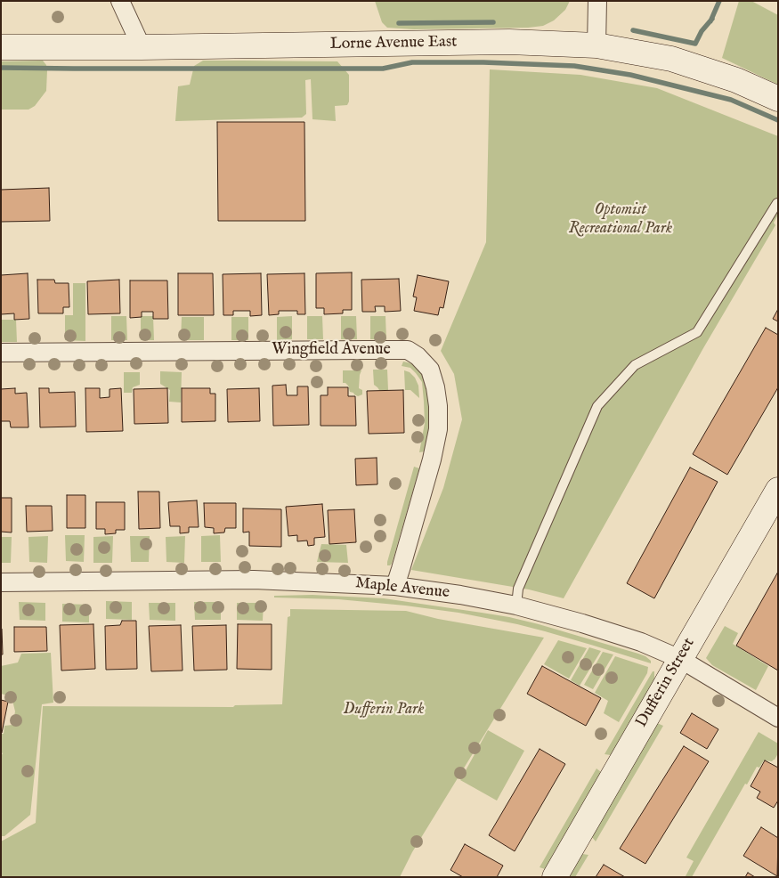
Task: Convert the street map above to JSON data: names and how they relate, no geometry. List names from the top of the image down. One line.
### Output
{"streets":{"main road":["Lorne Avenue East","Dufferin Street"],"street":["Wingfield Avenue","Maple Avenue"]},"crossings":[["Wingfield Avenue","Maple Avenue"],["Maple Avenue","Dufferin Street"]],"parks":["Optomist Recreational Park","Dufferin Park"]}
